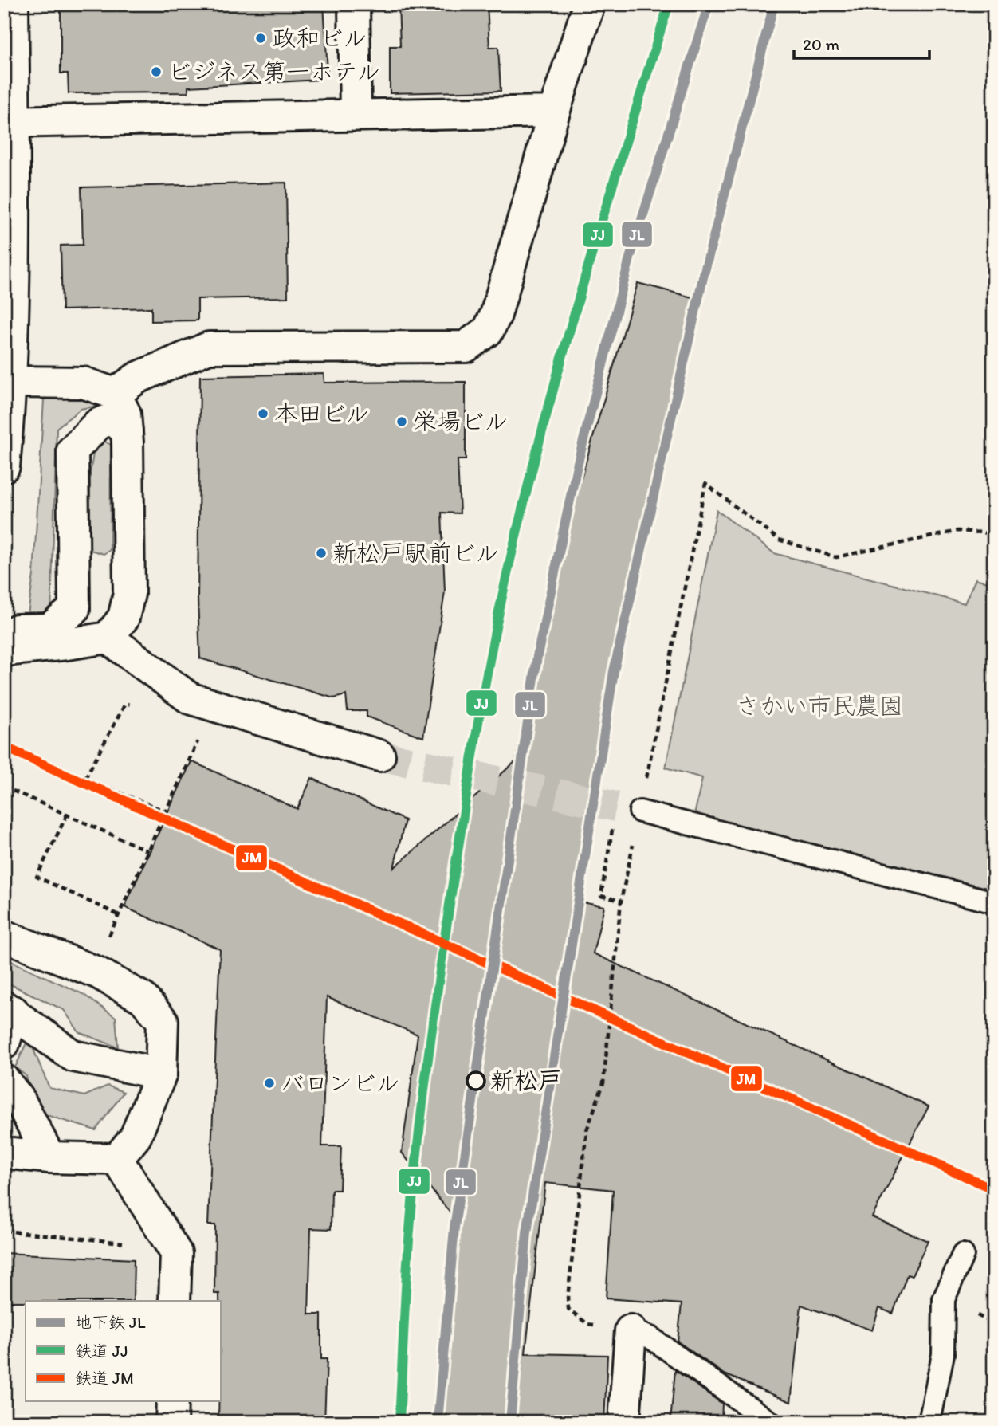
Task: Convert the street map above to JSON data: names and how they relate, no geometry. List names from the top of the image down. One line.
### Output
{"parks":["さかい市民農園"],"places":["政和ビル","ビジネス第一ホテル","本田ビル","栄場ビル","新松戸駅前ビル","新松戸","バロンビル"],"lines":["metro line JL","rail line JJ","rail line JM"],"legend":["地下鉄 JL","鉄道 JJ","鉄道 JM"],"scale_bar":"20 m"}
